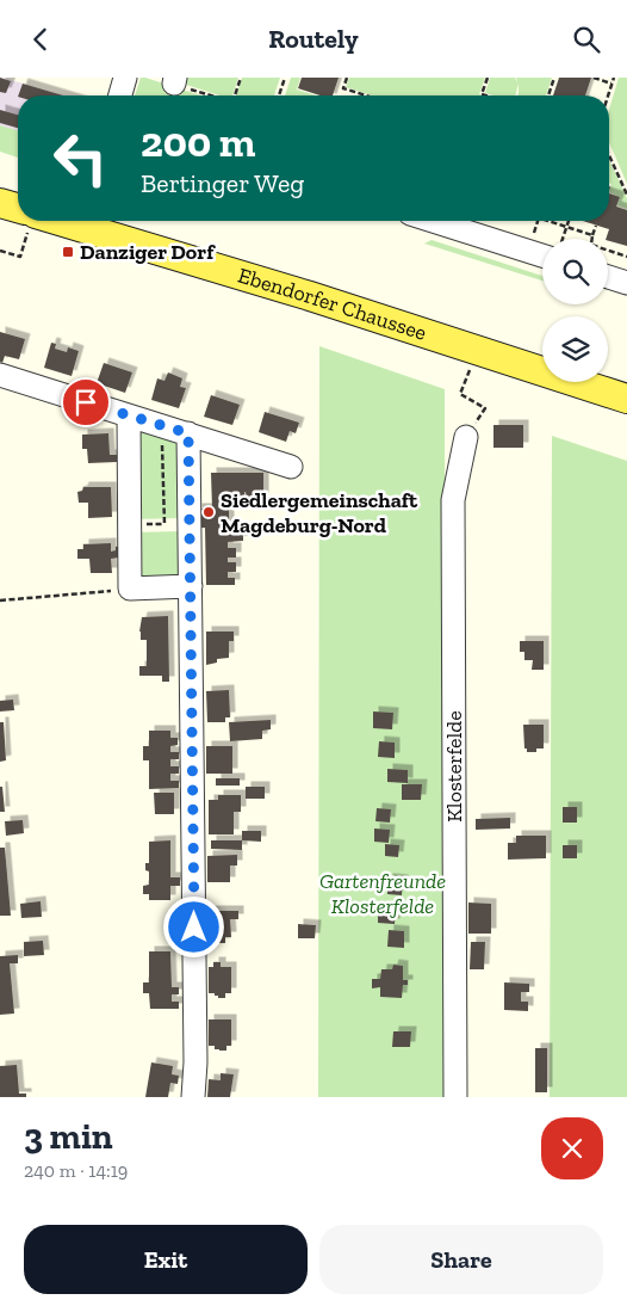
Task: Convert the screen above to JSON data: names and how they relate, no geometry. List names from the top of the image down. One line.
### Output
{"streets":{"main road":["Ebendorfer Chaussee"],"street":["Klosterfelde"]},"parks":["Gartenfreunde Klosterfelde"],"places":{"transit":["Danziger Dorf"],"other":["Siedlergemeinschaft Magdeburg-Nord"]},"page":{"header":"Routely","turn":["200 m","Bertinger Weg"],"heading":["3 min","240 m · 14:19"],"buttons":["Exit","Share"]}}
